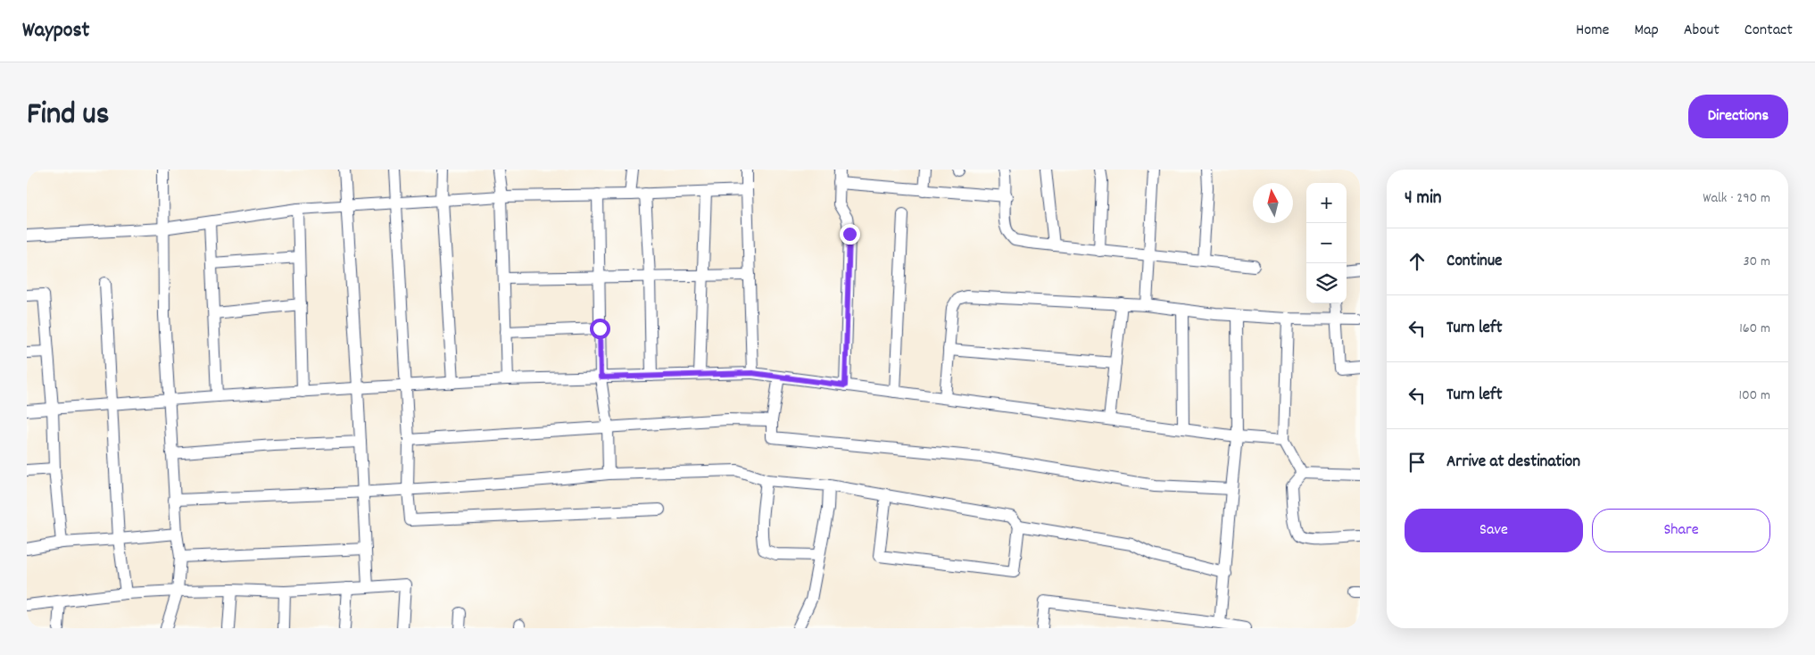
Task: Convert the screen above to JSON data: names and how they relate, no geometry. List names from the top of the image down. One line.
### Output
{"north":"top","page":{"header":"Waypost","nav":["Home","Map","About","Contact"],"title":"Find us","buttons":["Directions",["Save","Share"]],"heading":["4 min","Walk · 290 m"],"map_buttons":["+","−"],"list":[["Continue","30 m"],["Turn left","160 m"],["Turn left","100 m"],"Arrive at destination"]}}
